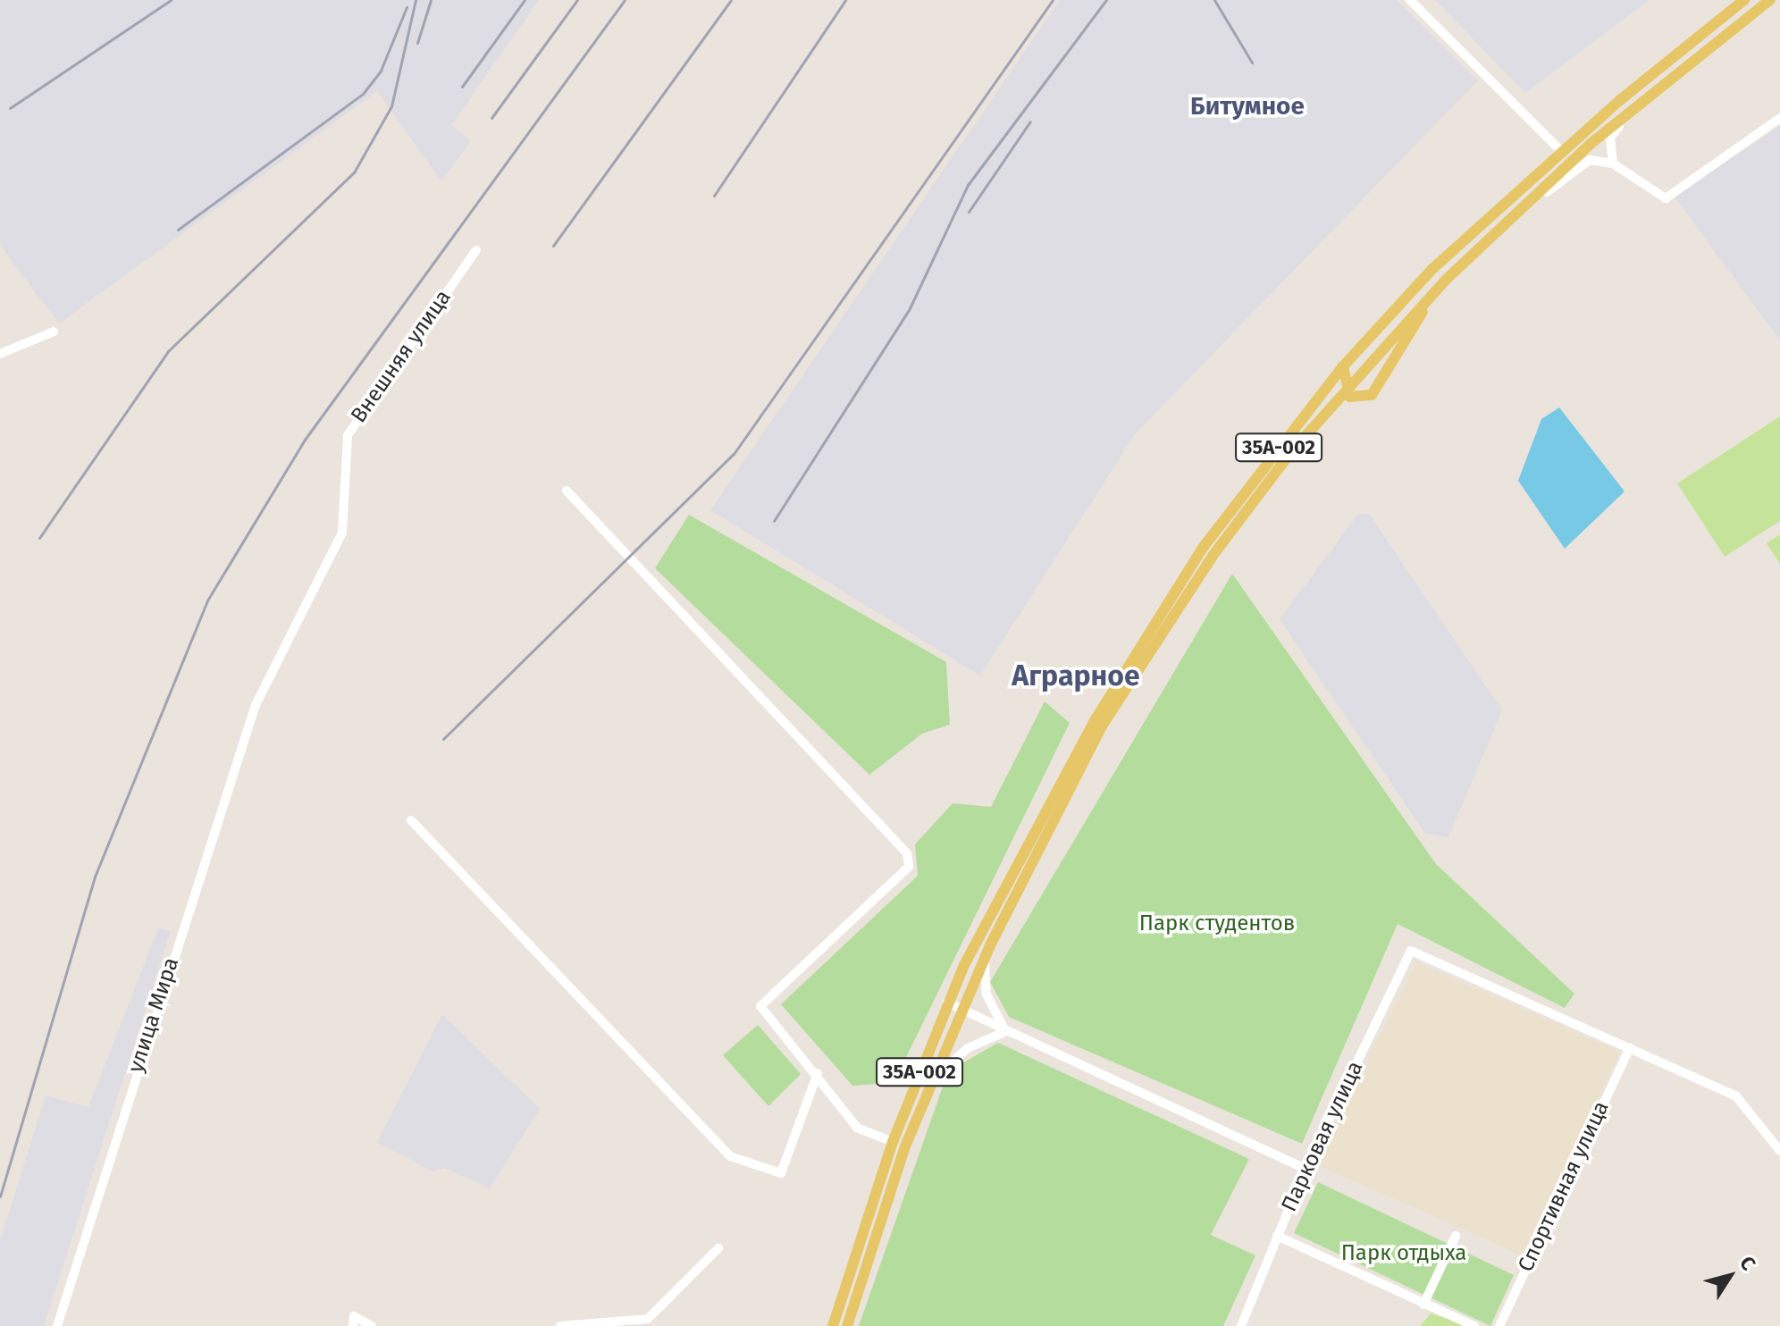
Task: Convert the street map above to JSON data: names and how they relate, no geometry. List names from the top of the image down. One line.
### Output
{"streets":{"main road":["35А-002"],"street":["Внешняя улица","улица Мира","Парковая улица","Спортивная улица"]},"crossings":[["Внешняя улица","улица Мира"],["Парковая улица","Спортивная улица"]],"districts":["Битумное","Аграрное"],"parks":["Парк студентов","Парк отдыха"],"north":"top right"}
